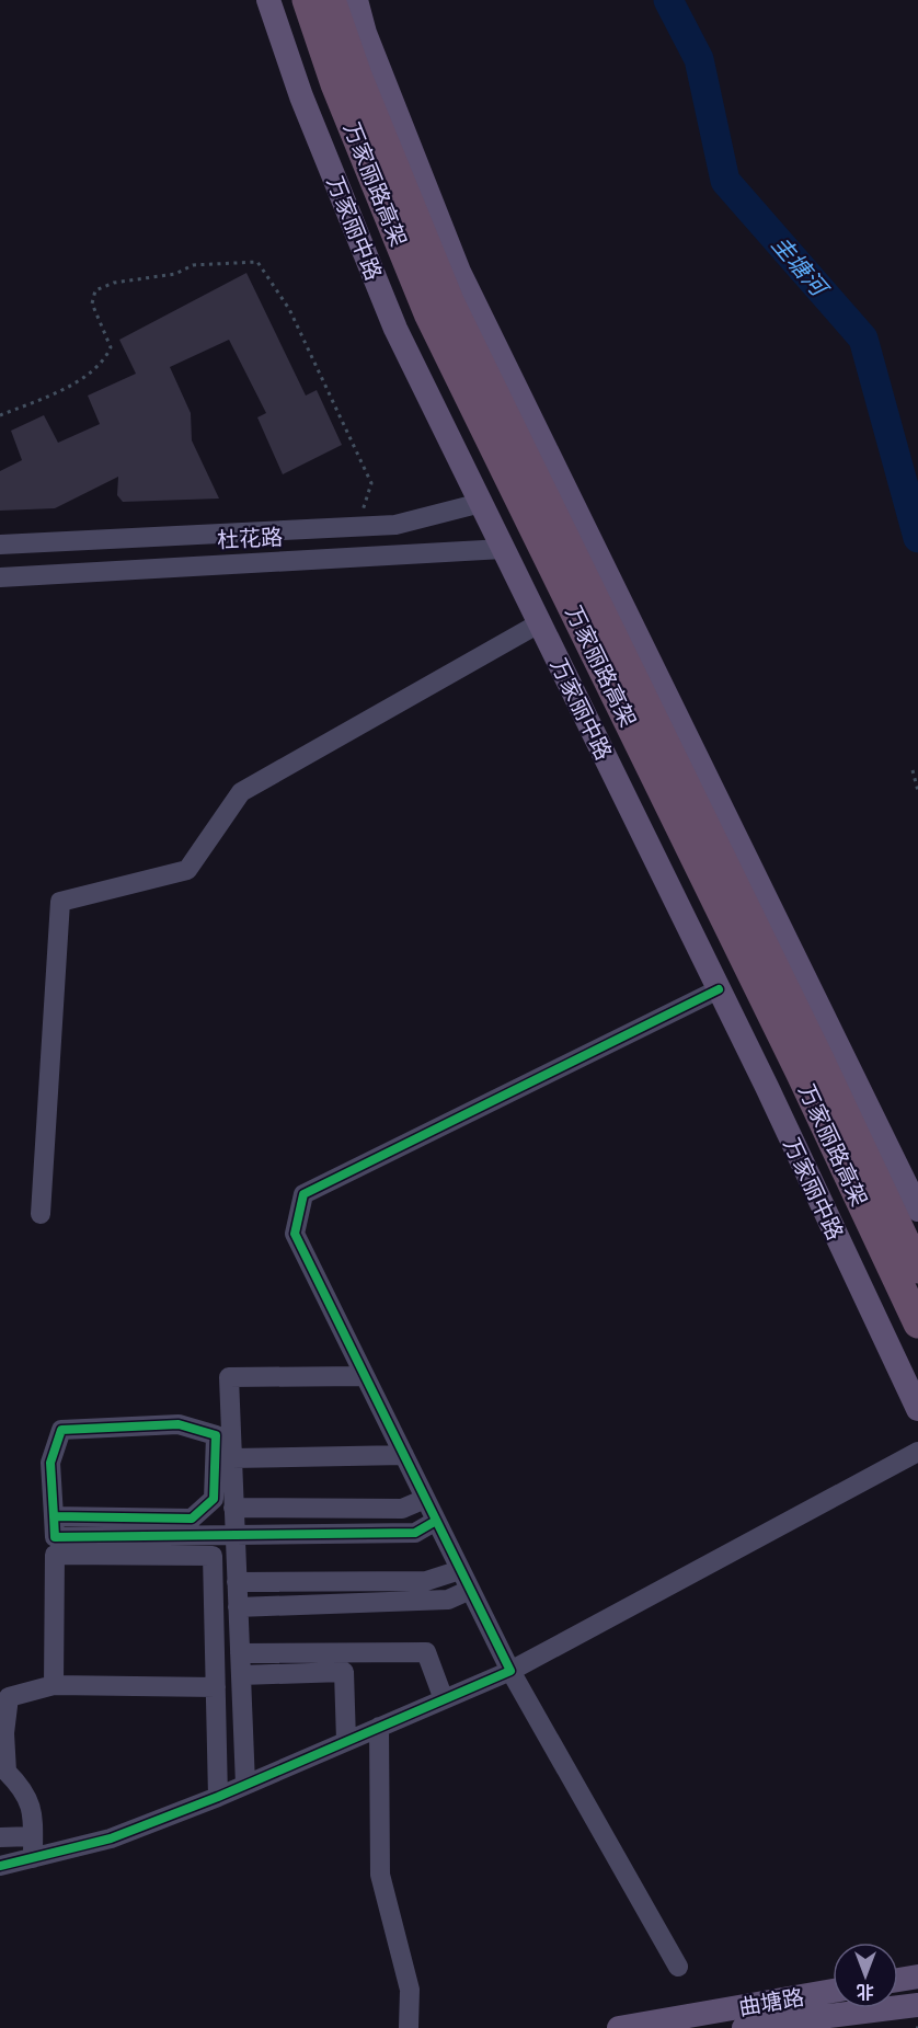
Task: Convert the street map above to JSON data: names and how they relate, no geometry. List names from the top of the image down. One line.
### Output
{"streets":{"highway":["万家丽路高架"],"main road":["万家丽中路","曲塘路"],"street":["杜花路"]},"crossings":[["万家丽中路","杜花路"]],"water":["圭塘河"],"north":"bottom"}
